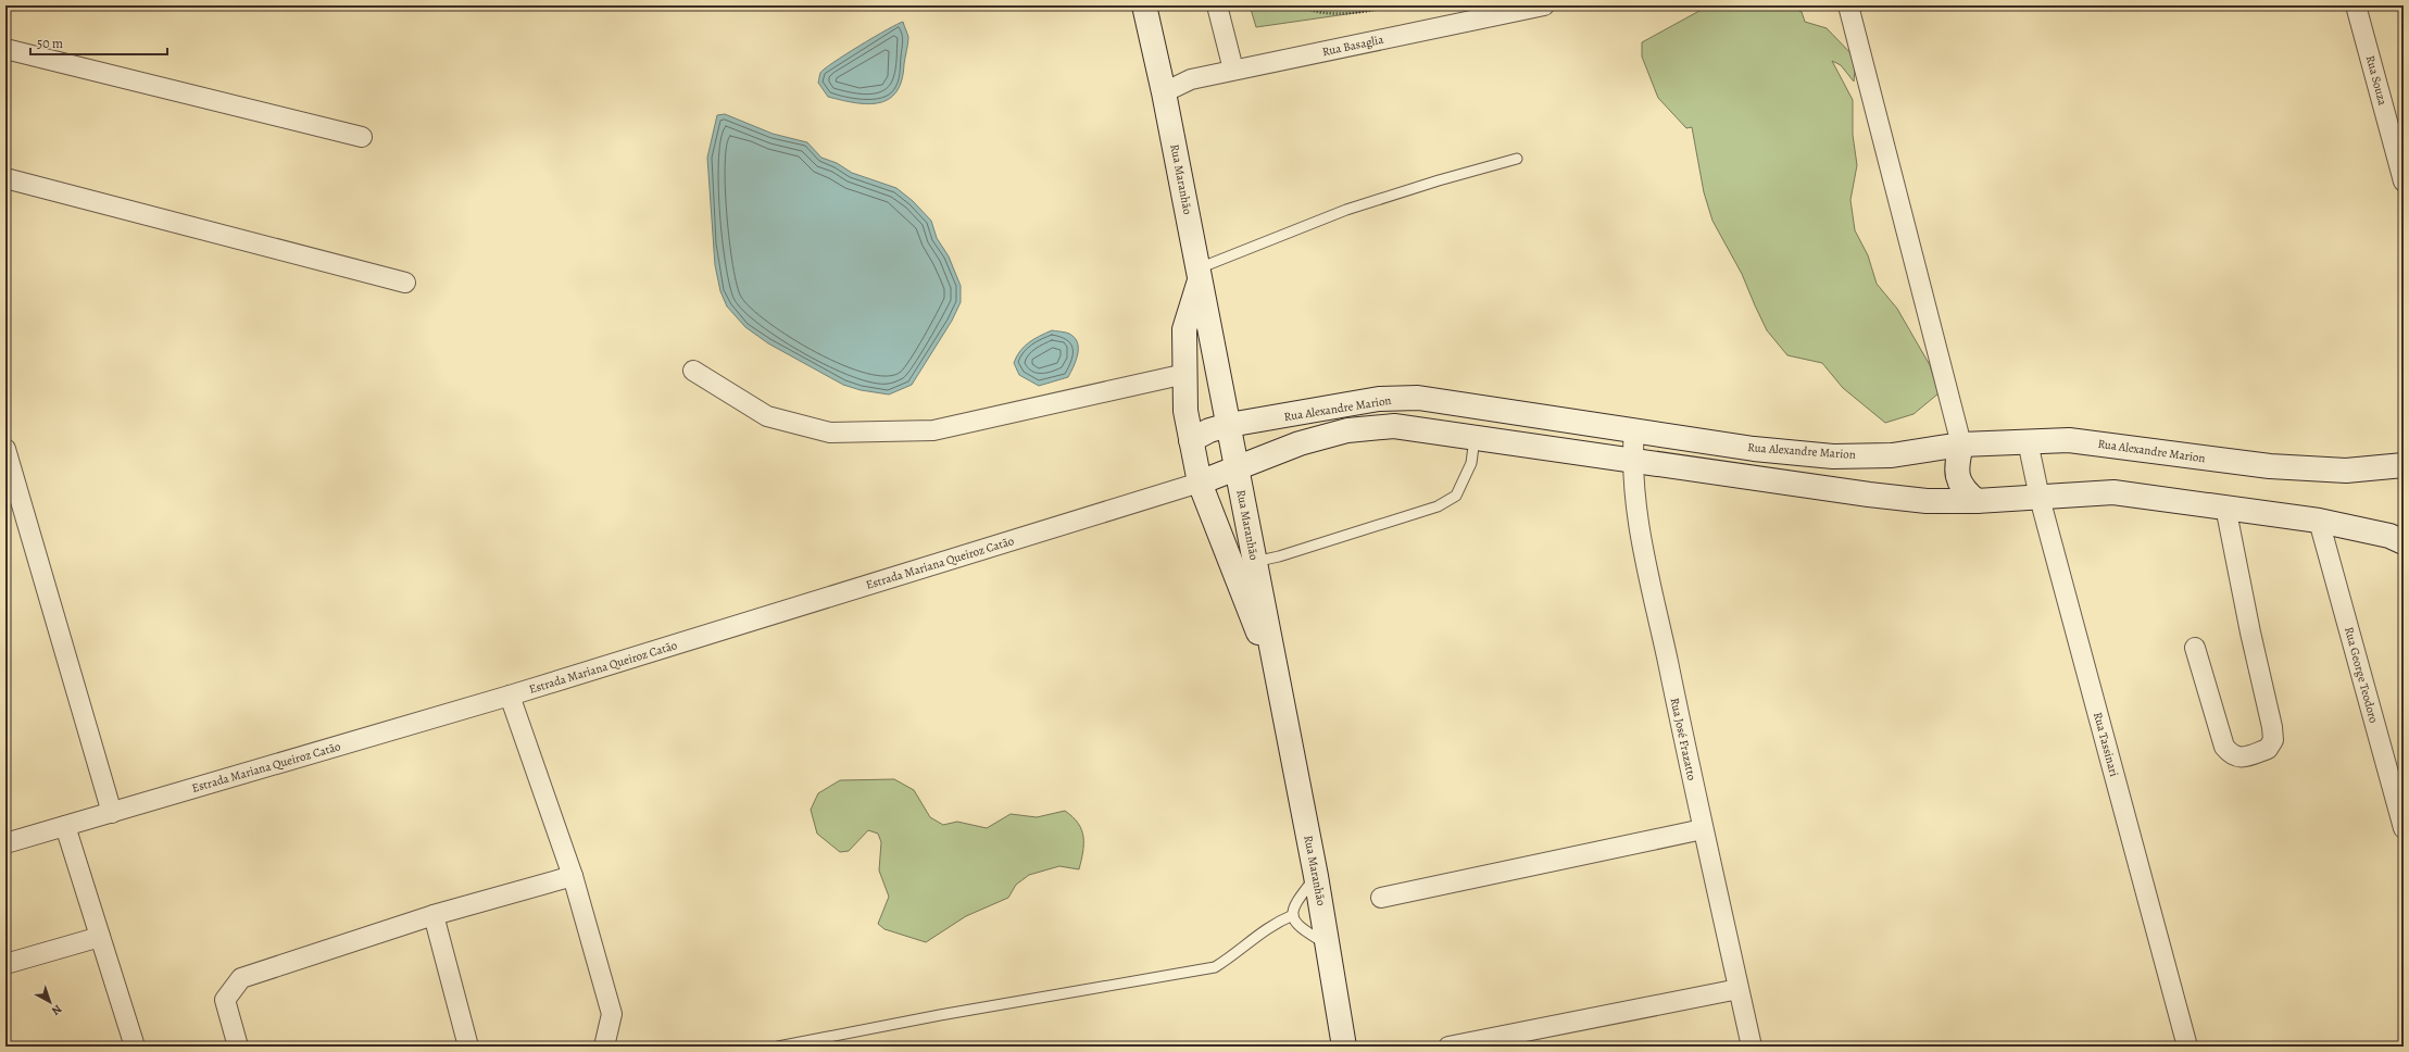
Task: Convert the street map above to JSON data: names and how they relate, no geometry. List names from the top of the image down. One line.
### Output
{"streets":{"street":["Rua Basaglia","Rua Souza","Rua Maranhão","Rua Alexandre Marion","Estrada Mariana Queiroz Catão","Rua George Teodoro","Rua José Frazatto","Rua Tassinari"]},"crossings":[["Rua Basaglia","Rua Maranhão"],["Rua Maranhão","Rua Alexandre Marion"],["Rua Alexandre Marion","Estrada Mariana Queiroz Catão"],["Rua Alexandre Marion","Rua George Teodoro"],["Rua Alexandre Marion","Rua José Frazatto"],["Rua Alexandre Marion","Rua Tassinari"]],"scale_bar":"50 m","north":"bottom right"}
